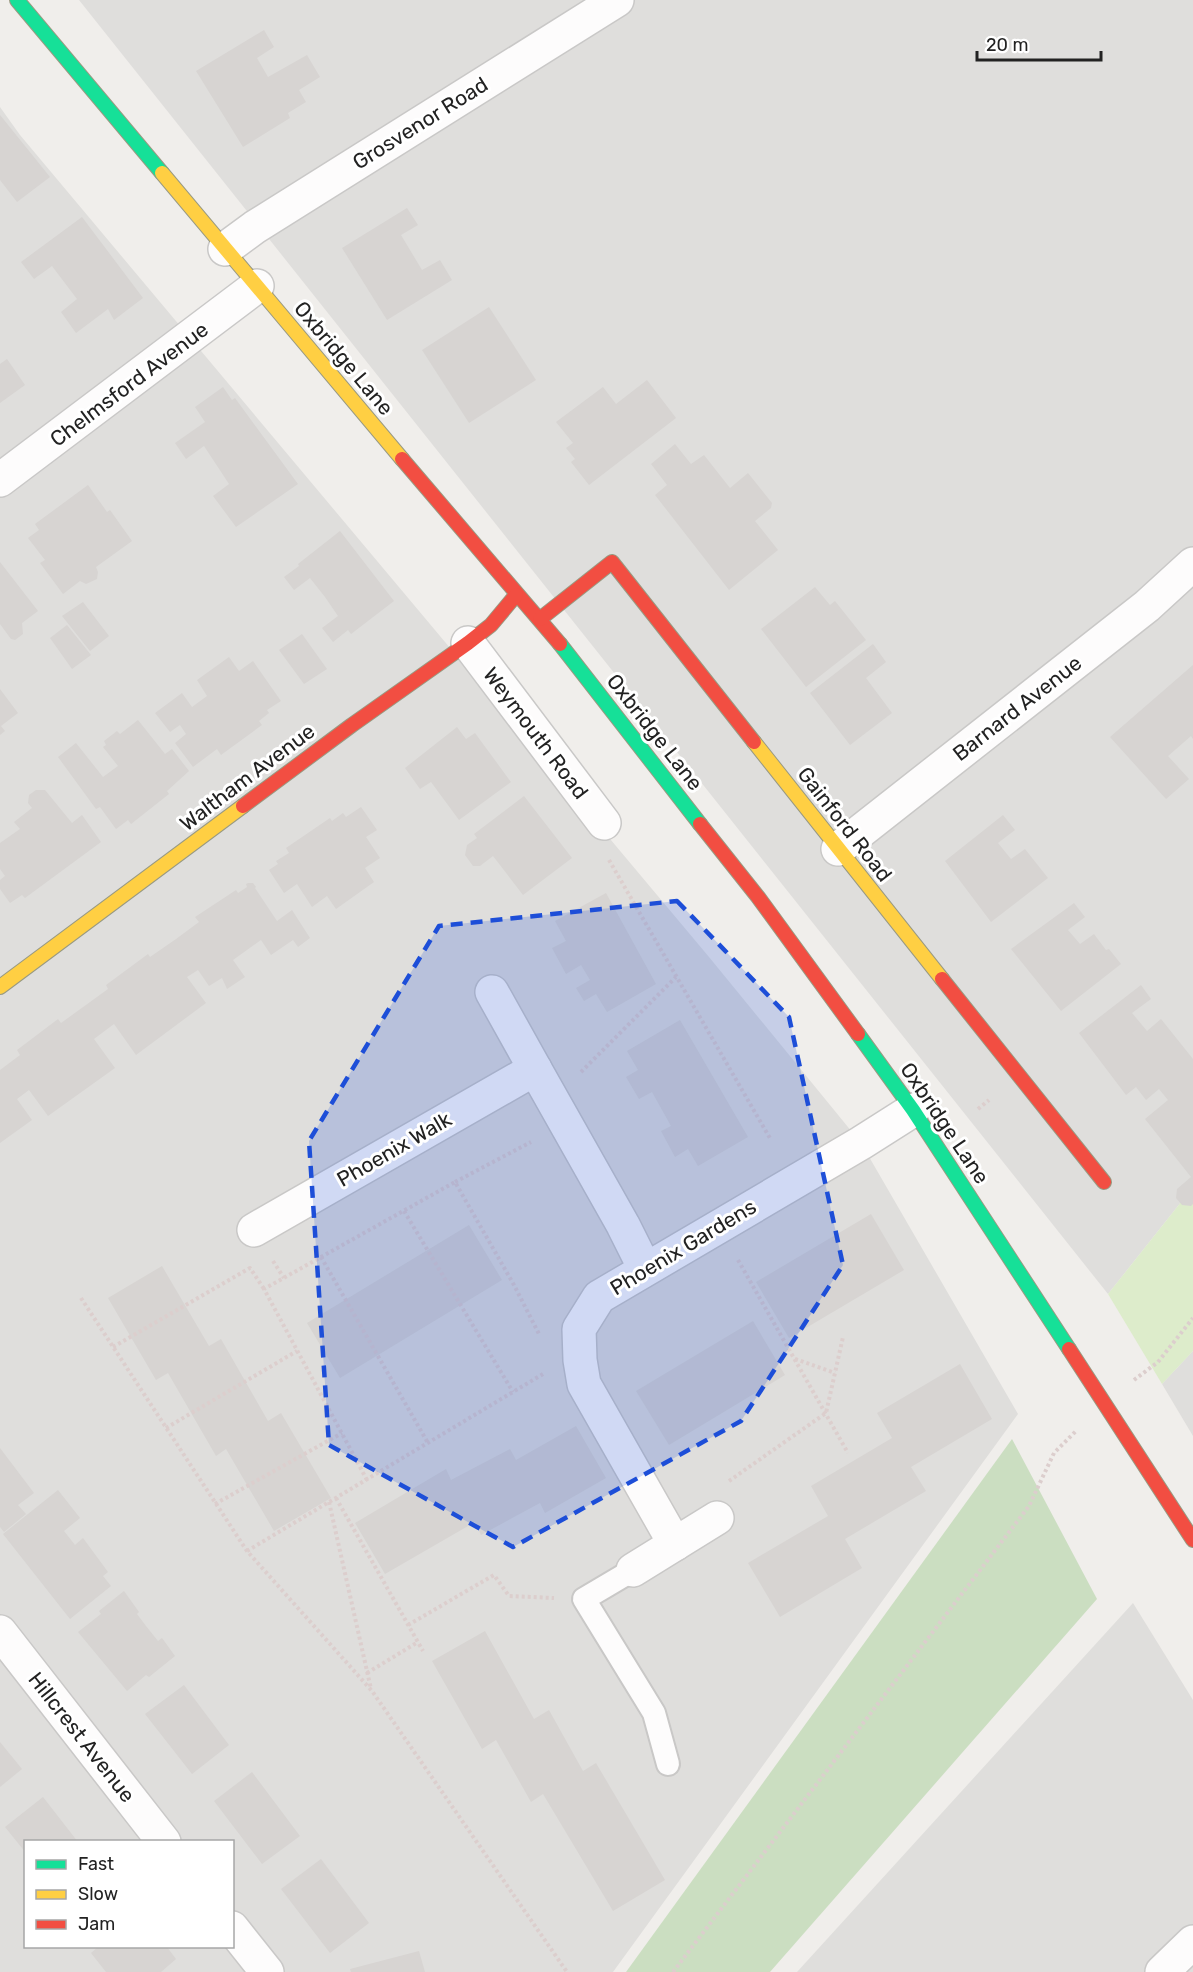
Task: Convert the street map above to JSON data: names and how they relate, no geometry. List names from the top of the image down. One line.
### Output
{"streets":{"street":["Grosvenor Road","Oxbridge Lane","Chelmsford Avenue","Barnard Avenue","Weymouth Road","Waltham Avenue","Gainford Road","Phoenix Walk","Phoenix Gardens","Hillcrest Avenue"]},"crossings":[["Grosvenor Road","Oxbridge Lane"],["Oxbridge Lane","Chelmsford Avenue"],["Oxbridge Lane","Waltham Avenue"],["Oxbridge Lane","Gainford Road"],["Oxbridge Lane","Phoenix Gardens"],["Barnard Avenue","Gainford Road"],["Weymouth Road","Waltham Avenue"]],"legend":["Fast","Slow","Jam"],"scale_bar":"20 m"}
